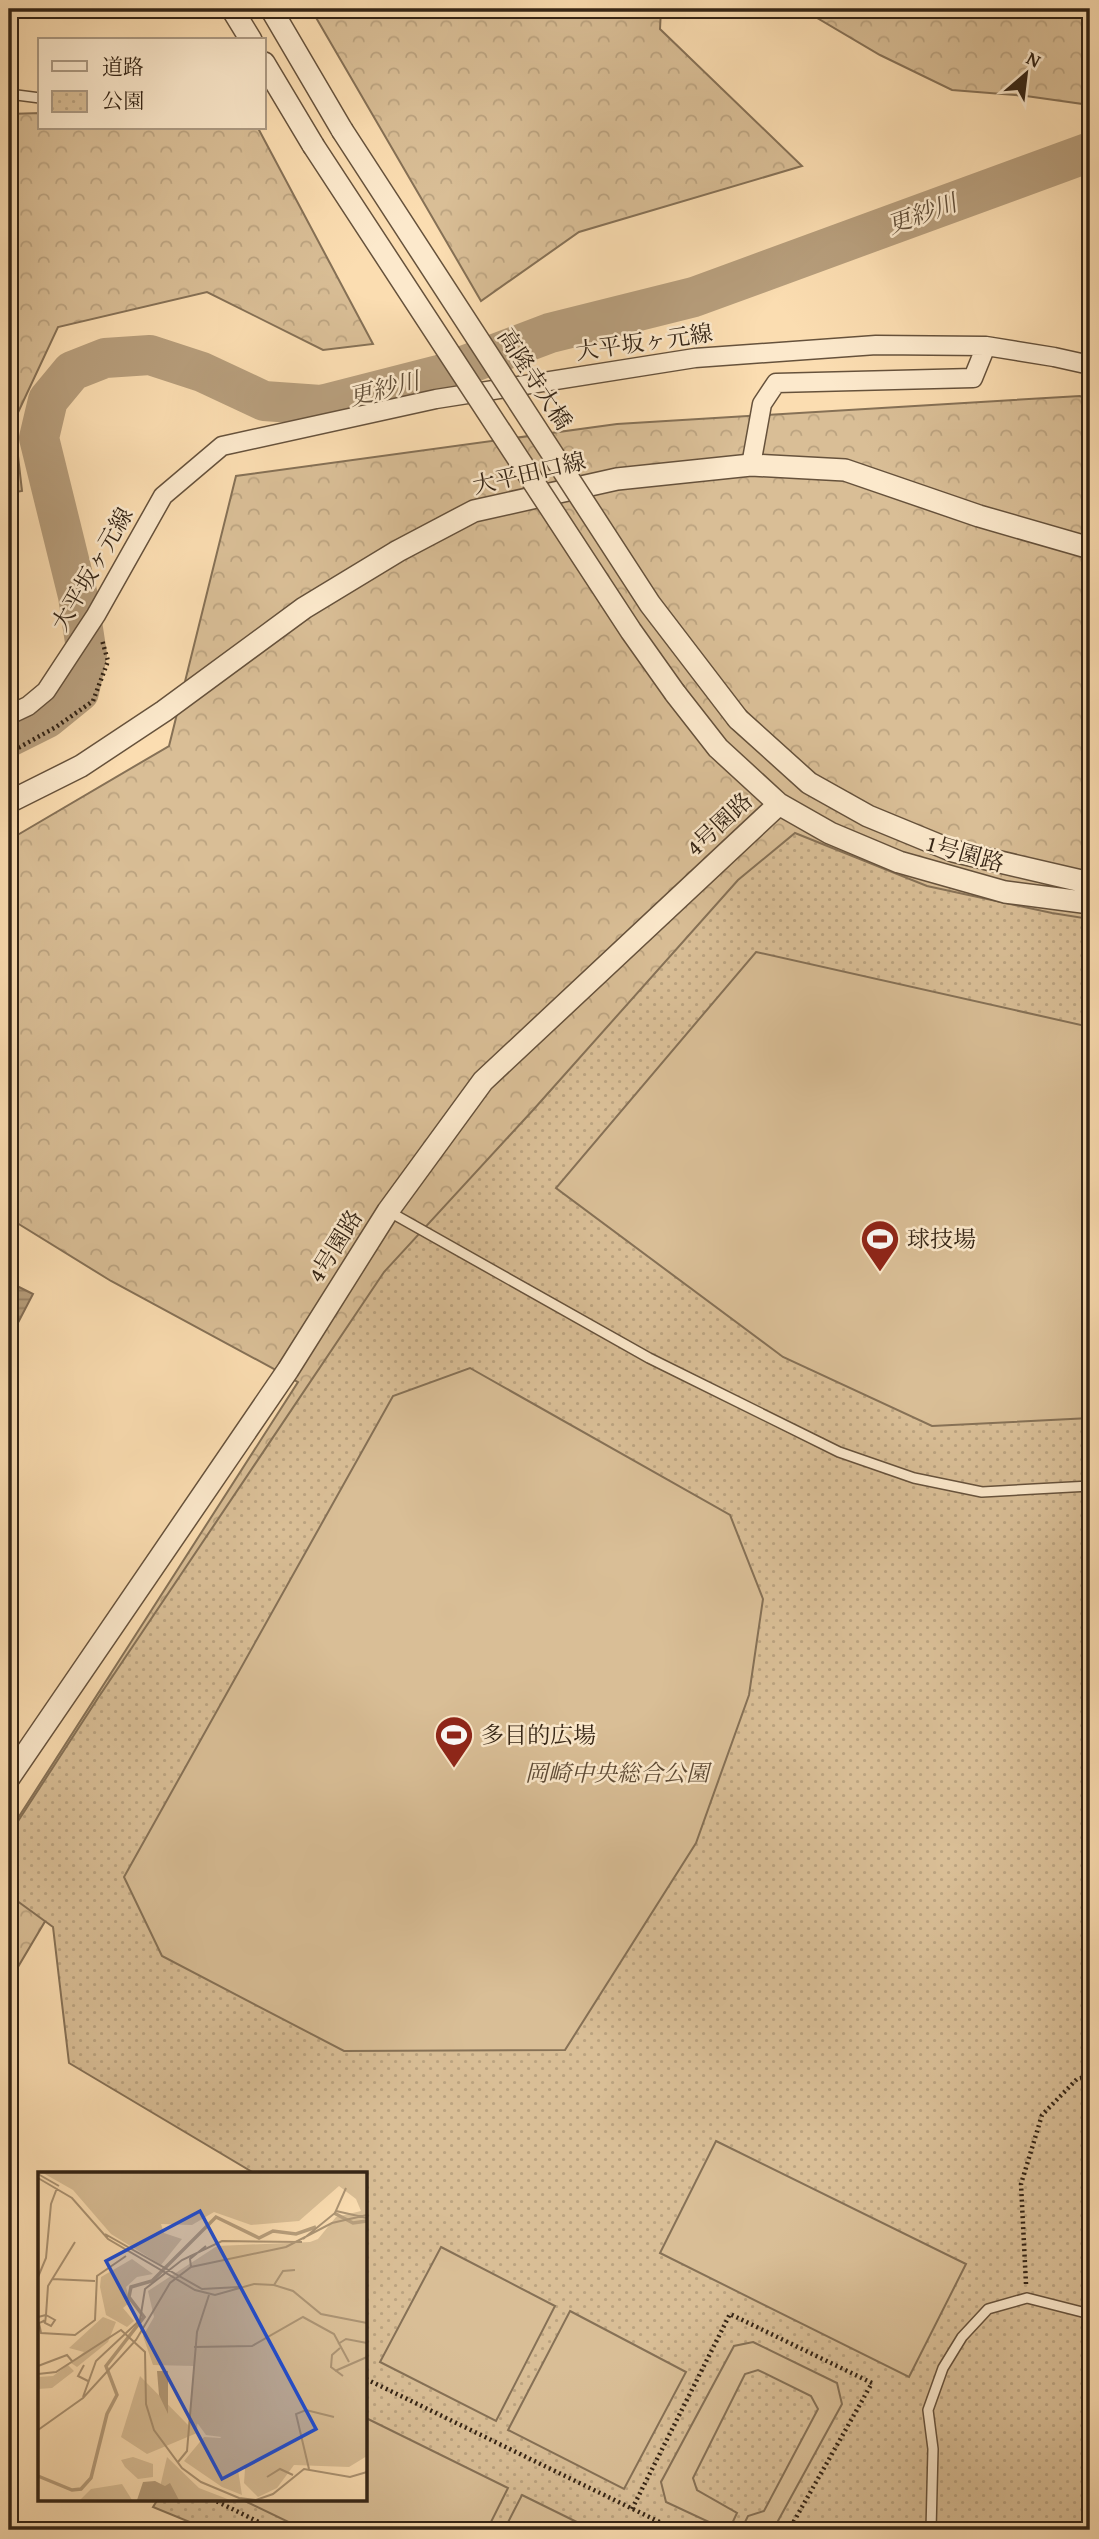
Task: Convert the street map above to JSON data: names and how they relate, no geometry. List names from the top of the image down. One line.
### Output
{"streets":{"street":["大平坂ヶ元線","高隆寺大橋","大平田口線","4号園路","1号園路"]},"crossings":[["4号園路","1号園路"]],"water":["更紗川"],"parks":["岡崎中央総合公園"],"places":{"sports":["球技場","多目的広場"]},"legend":["道路","公園"],"north":"top right"}
